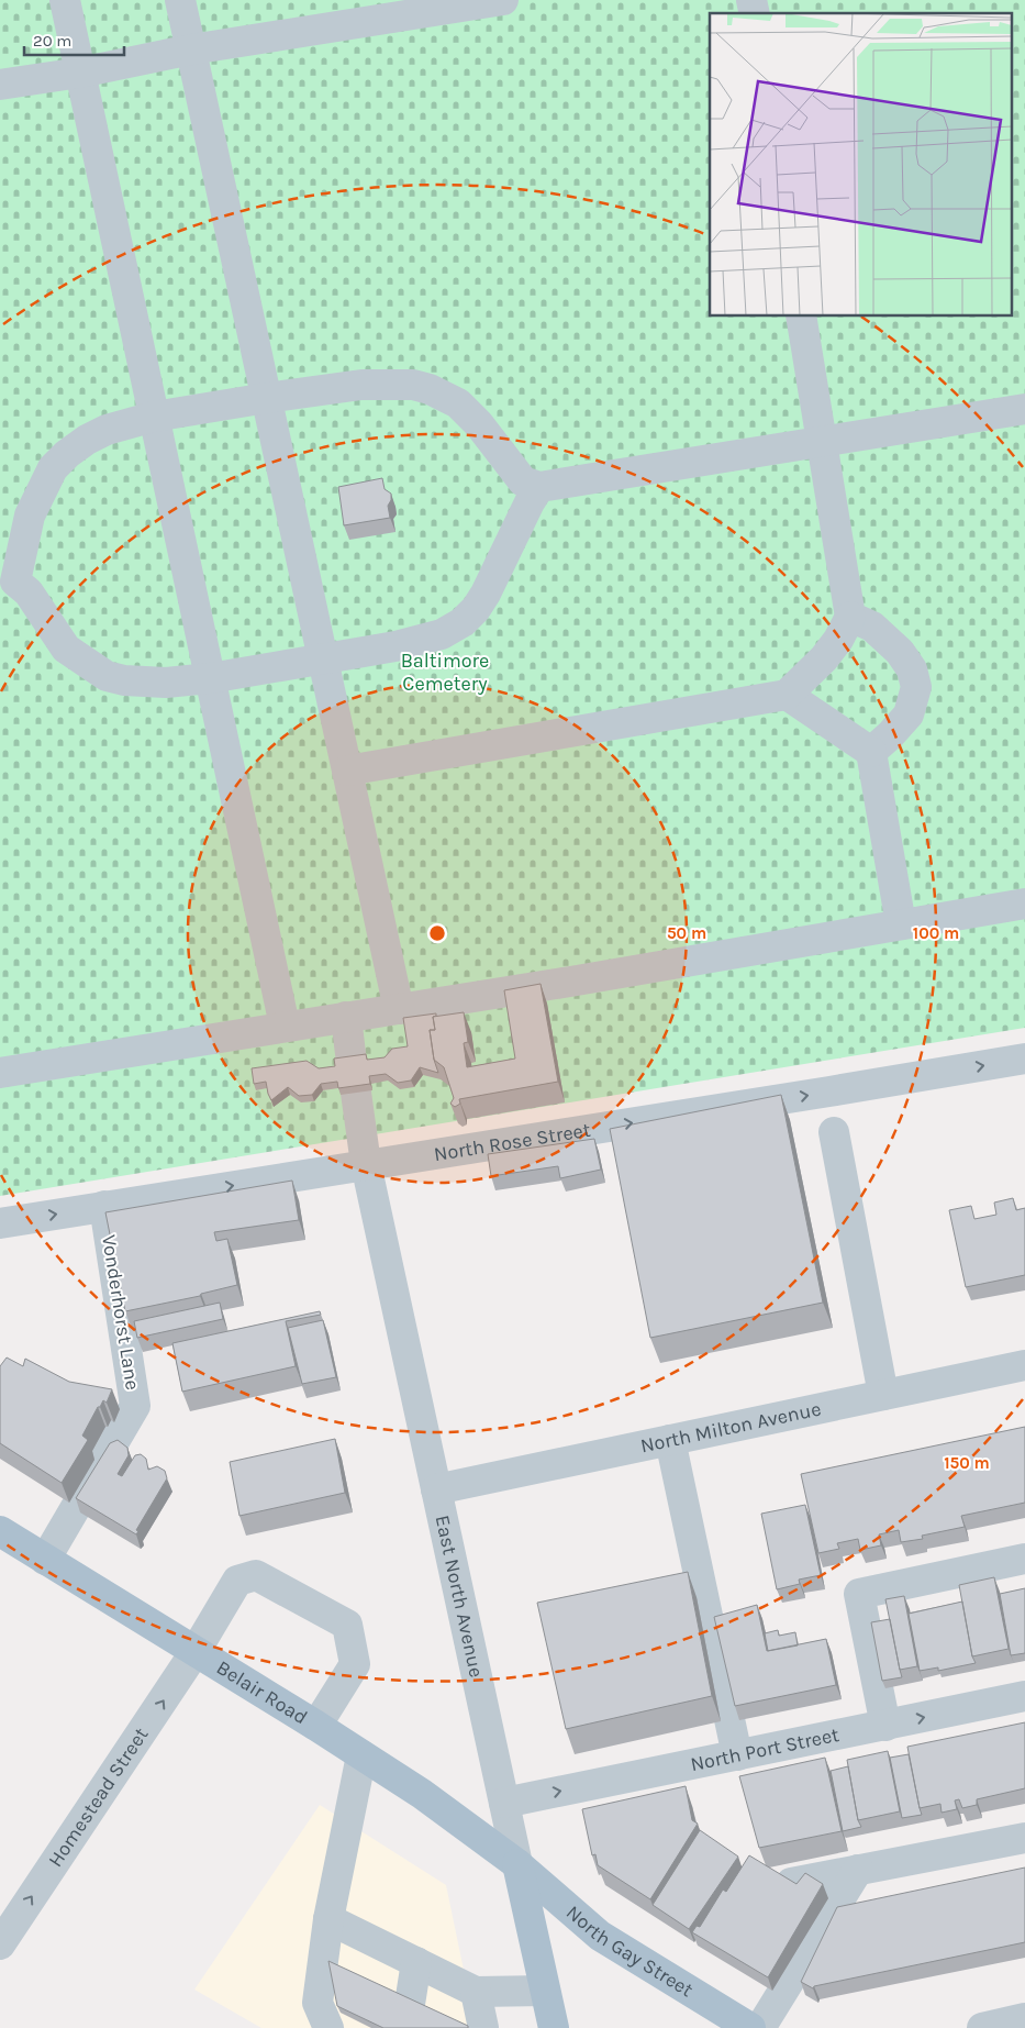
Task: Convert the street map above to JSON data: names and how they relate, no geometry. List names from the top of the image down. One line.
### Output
{"streets":{"main road":["East North Avenue","Belair Road","North Gay Street"],"street":["North Rose Street","Vonderhorst Lane","North Milton Avenue","North Port Street","Homestead Street"]},"crossings":[["North Rose Street","Vonderhorst Lane"],["North Rose Street","East North Avenue"],["Vonderhorst Lane","Belair Road"],["North Milton Avenue","East North Avenue"],["East North Avenue","Belair Road"],["East North Avenue","North Port Street"],["East North Avenue","North Gay Street"],["Belair Road","Homestead Street"],["Belair Road","North Gay Street"]],"parks":["Baltimore Cemetery"],"scale_bar":"20 m","rings":["50 m","100 m","150 m"]}
